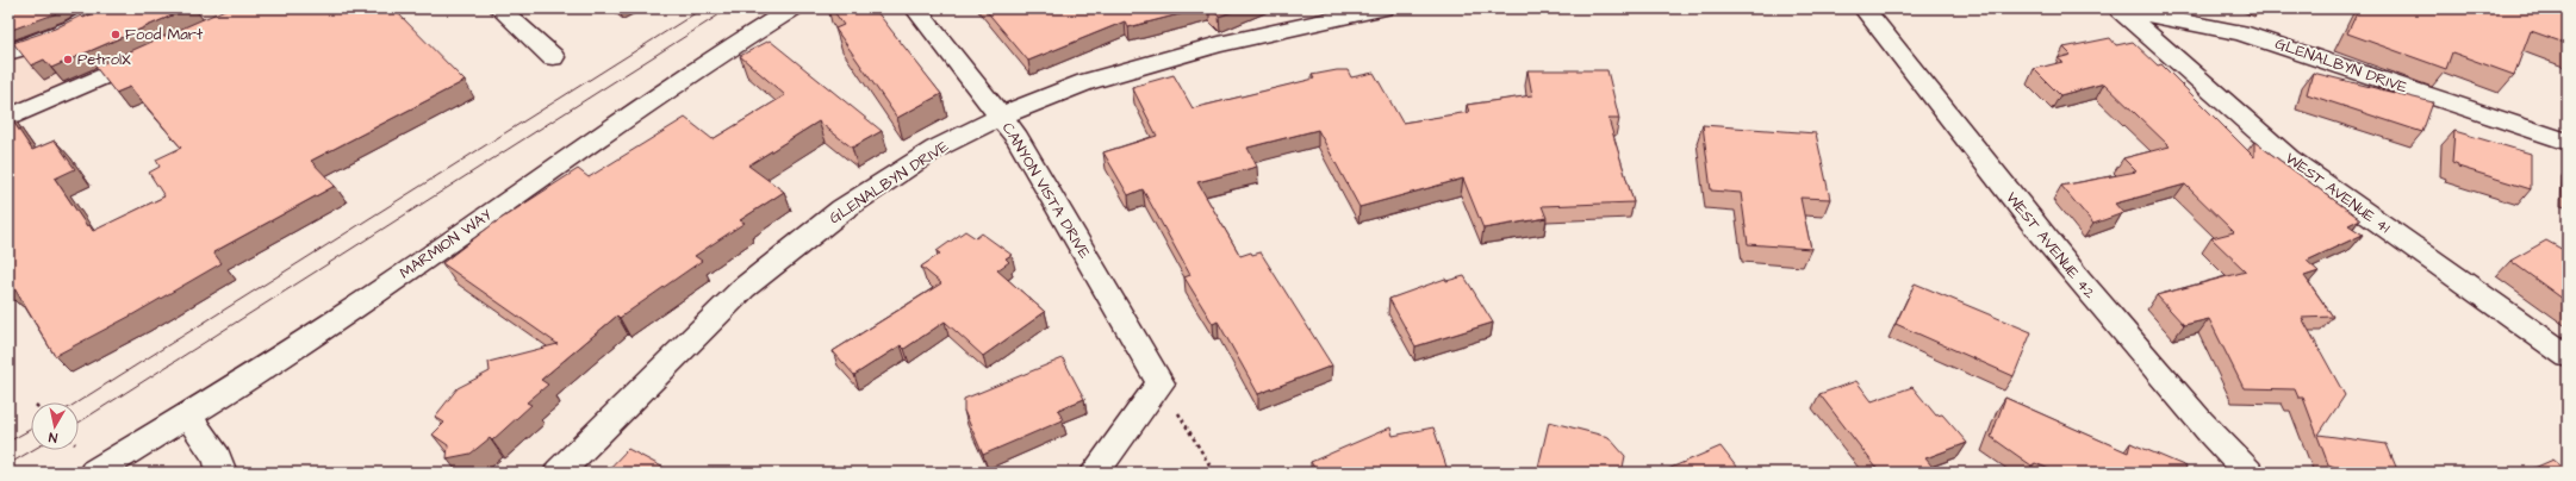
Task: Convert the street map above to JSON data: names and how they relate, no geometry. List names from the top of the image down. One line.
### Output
{"streets":{"street":["GLENALBYN DRIVE","CANYON VISTA DRIVE","WEST AVENUE 41","MARMION WAY","WEST AVENUE 42"]},"crossings":[["GLENALBYN DRIVE","CANYON VISTA DRIVE"],["GLENALBYN DRIVE","WEST AVENUE 41"]],"places":["Food Mart","PetrolX"],"north":"bottom"}
